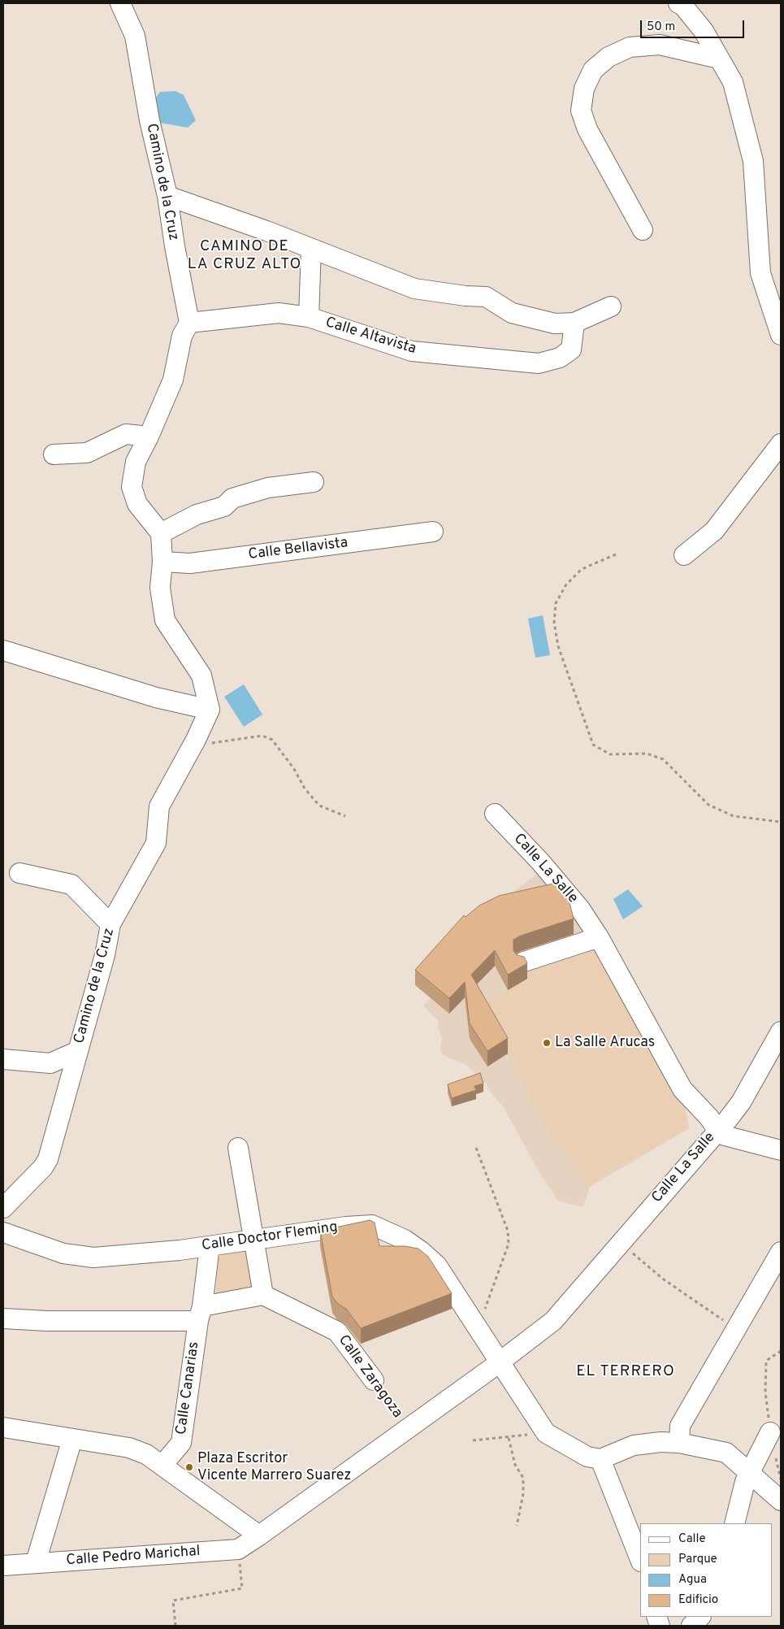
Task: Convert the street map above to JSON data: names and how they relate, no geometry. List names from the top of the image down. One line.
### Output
{"streets":{"street":["Camino de la Cruz","Calle Altavista","Calle Bellavista","Calle La Salle","Calle Doctor Fleming","Calle Zaragoza","Calle Canarias","Calle Pedro Marichal"]},"crossings":[["Camino de la Cruz","Calle Altavista"],["Calle La Salle","Calle Doctor Fleming"],["Calle La Salle","Calle Zaragoza"],["Calle La Salle","Calle Pedro Marichal"],["Calle Doctor Fleming","Calle Canarias"],["Calle Zaragoza","Calle Pedro Marichal"]],"districts":["CAMINO DE LA CRUZ ALTO","EL TERRERO"],"places":["La Salle Arucas","Plaza Escritor Vicente Marrero Suarez"],"legend":["Calle","Parque","Agua","Edificio"],"scale_bar":"50 m"}
